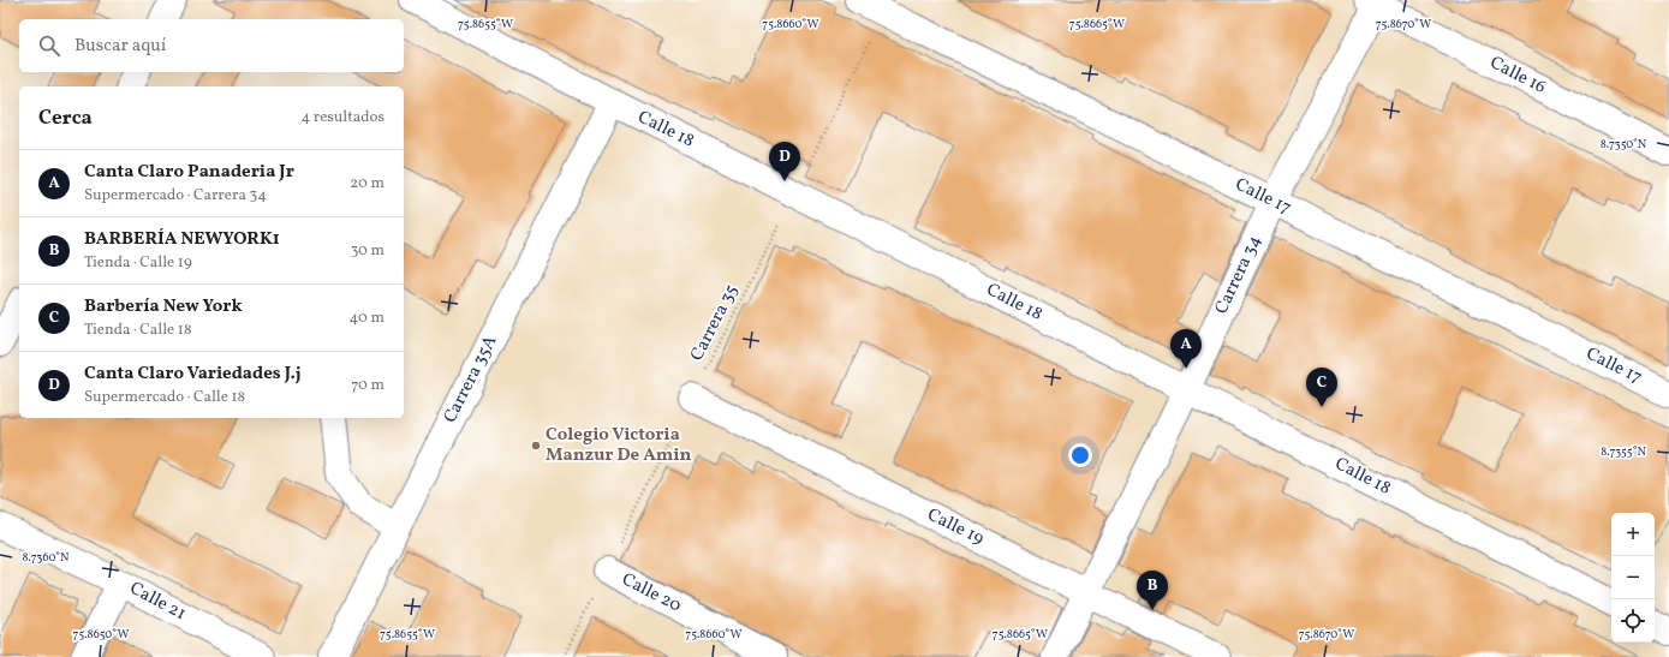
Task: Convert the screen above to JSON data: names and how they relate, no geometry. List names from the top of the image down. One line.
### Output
{"streets":{"street":["Calle 16","Calle 18","Calle 17","Carrera 34","Carrera 35A","Calle 19","Calle 20","Calle 21"],"path":["Carrera 35"]},"crossings":[["Calle 16","Carrera 34"],["Calle 18","Carrera 34"],["Calle 18","Carrera 35"],["Calle 18","Carrera 35A"],["Calle 17","Carrera 34"],["Calle 17","Carrera 35"],["Carrera 34","Calle 19"],["Carrera 35","Calle 19"],["Carrera 35","Calle 20"]],"places":["Colegio Victoria Manzur De Amin"],"page":{"search":"Buscar aquí","heading":["Cerca","4 resultados"],"pins":["D","A","C","B"],"list":[{"mark":"A","name":"Canta Claro Panaderia Jr","note":"Supermercado · Carrera 34","value":"20 m"},{"mark":"B","name":"BARBERÍA NEWYORK1","note":"Tienda · Calle 19","value":"30 m"},{"mark":"C","name":"Barbería New York","note":"Tienda · Calle 18","value":"40 m"},{"mark":"D","name":"Canta Claro Variedades J.j","note":"Supermercado · Calle 18","value":"70 m"}],"map_buttons":["+","−"]},"coordinates":["75.8655°W","75.8660°W","75.8665°W","75.8670°W","8.7350°N","8.7355°N","8.7360°N","75.8650°W"]}
